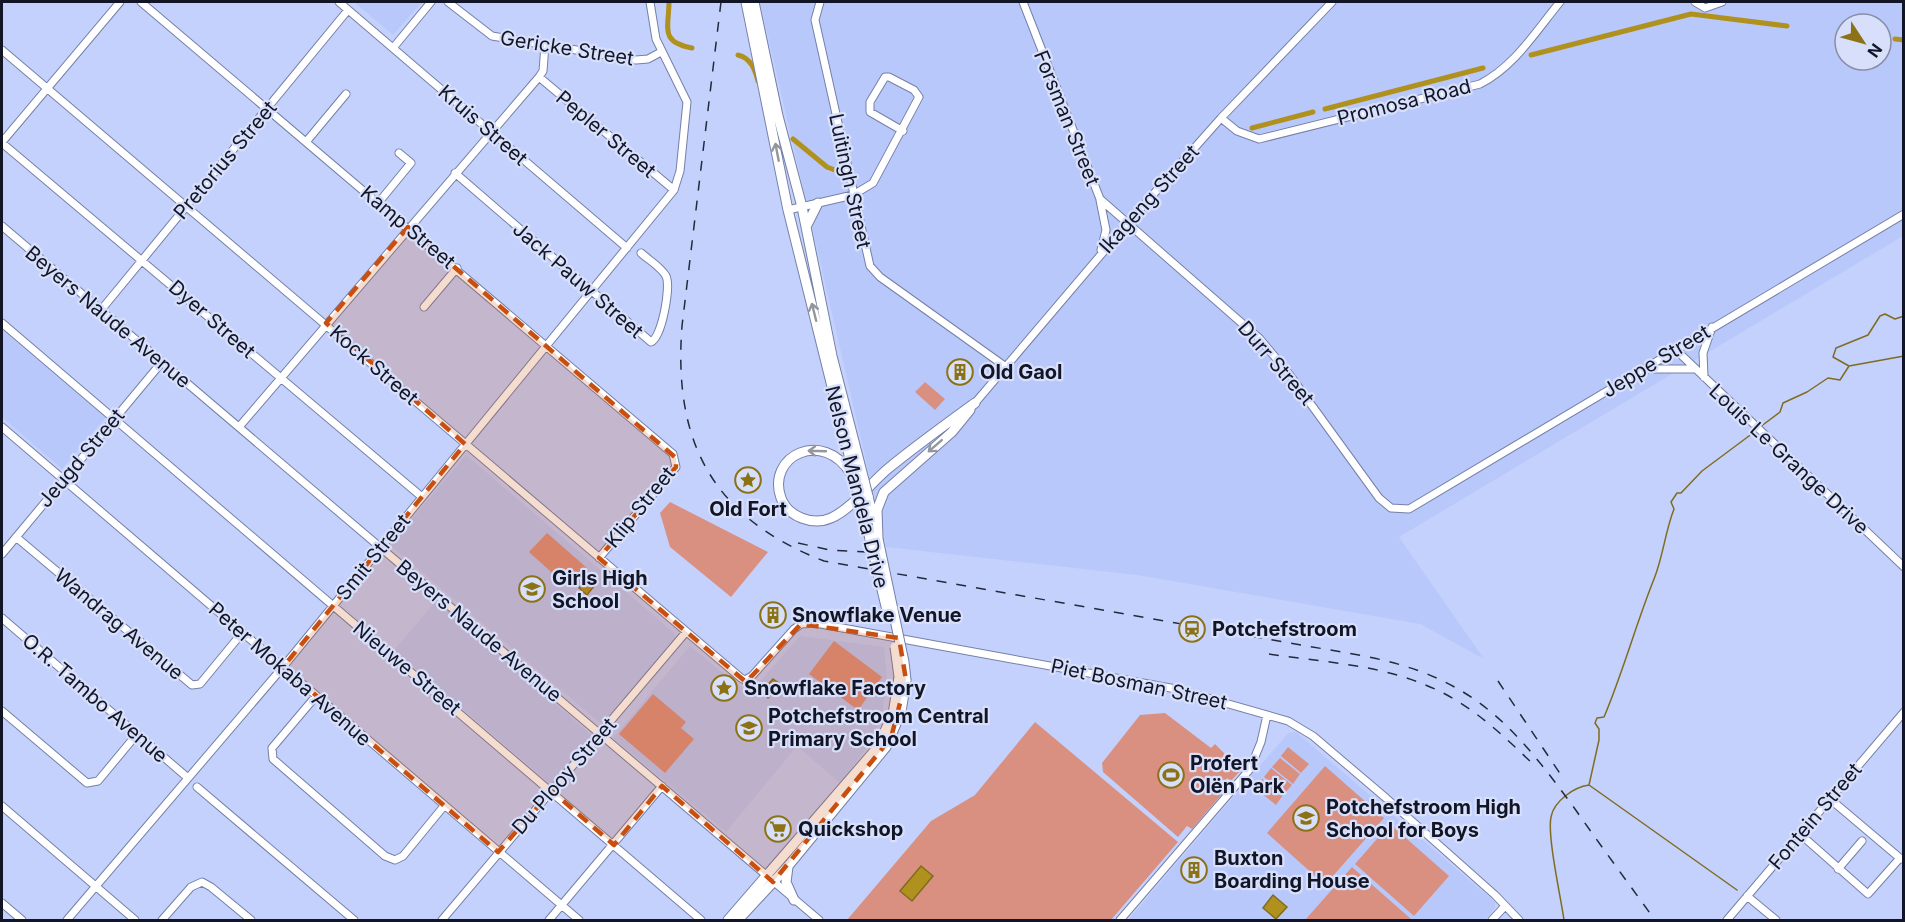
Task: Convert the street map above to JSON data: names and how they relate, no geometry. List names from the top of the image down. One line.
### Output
{"streets":{"highway":["Nelson Mandela Drive"],"street":["Gericke Street","Promosa Road","Forsman Street","Kruis Street","Pepler Street","Pretorius Street","Luitingh Street","Ikageng Street","Kamp Street","Jack Pauw Street","Beyers Naude Avenue","Dyer Street","Jeppe Street","Durr Street","Kock Street","Jeugd Street","Louis Le Grange Drive","Klip Street","Smit Street","Wandrag Avenue","Nieuwe Street","Peter Mokaba Avenue","Piet Bosman Street","O.R. Tambo Avenue","Du Plooy Street","Fontein Street"]},"crossings":[["Promosa Road","Ikageng Street"],["Forsman Street","Ikageng Street"],["Forsman Street","Durr Street"],["Kruis Street","Pretorius Street"],["Kruis Street","Smit Street"],["Pepler Street","Smit Street"],["Pretorius Street","Kamp Street"],["Pretorius Street","Beyers Naude Avenue"],["Pretorius Street","Dyer Street"],["Pretorius Street","Kock Street"],["Luitingh Street","Ikageng Street"],["Ikageng Street","Durr Street"],["Kamp Street","Klip Street"],["Kamp Street","Smit Street"],["Jack Pauw Street","Smit Street"],["Beyers Naude Avenue","Jeugd Street"],["Beyers Naude Avenue","Nelson Mandela Drive"],["Beyers Naude Avenue","Smit Street"],["Beyers Naude Avenue","Du Plooy Street"],["Dyer Street","Smit Street"],["Jeppe Street","Durr Street"],["Jeppe Street","Louis Le Grange Drive"],["Kock Street","Klip Street"],["Kock Street","Smit Street"],["Kock Street","Piet Bosman Street"],["Kock Street","Du Plooy Street"],["Jeugd Street","Wandrag Avenue"],["Jeugd Street","Nieuwe Street"],["Jeugd Street","Peter Mokaba Avenue"],["Smit Street","Nieuwe Street"],["Smit Street","Peter Mokaba Avenue"],["Smit Street","O.R. Tambo Avenue"],["Wandrag Avenue","Peter Mokaba Avenue"],["Nieuwe Street","Du Plooy Street"],["Peter Mokaba Avenue","Du Plooy Street"]],"places":{"building":["Old Gaol","Snowflake Venue","Buxton Boarding House"],"place":["Old Fort","Snowflake Factory"],"school or university":["Girls High School","Potchefstroom Central Primary School","Potchefstroom High School for Boys"],"station":["Potchefstroom"],"sports":["Profert Olën Park"],"supermarket":["Quickshop"]},"north":"bottom right"}
